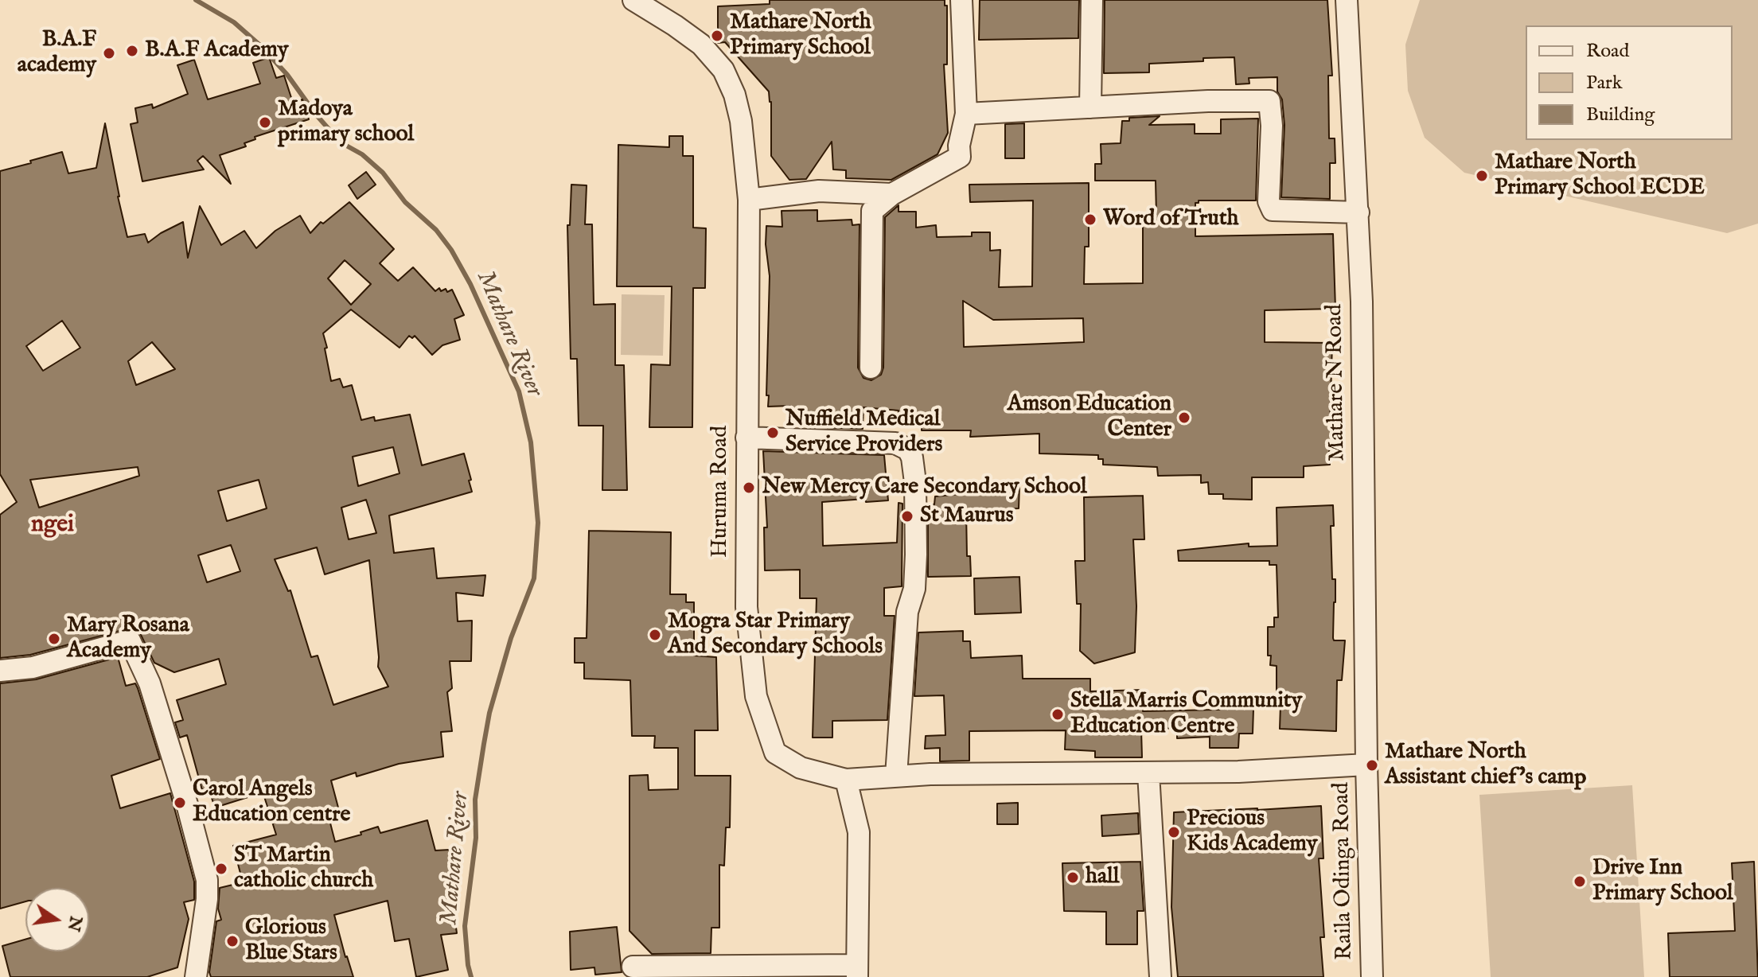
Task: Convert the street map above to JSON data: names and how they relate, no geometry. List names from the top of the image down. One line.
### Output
{"streets":{"street":["Mathare N Road","Huruma Road","Raila Odinga Road"]},"crossings":[["Mathare N Road","Huruma Road"],["Mathare N Road","Raila Odinga Road"],["Huruma Road","Raila Odinga Road"]],"districts":["ngei"],"water":["Mathare River"],"places":["Mathare North Primary School","B.A.F Academy","B.A.F academy","Madoya primary school","Mathare North Primary School ECDE","Word of Truth","Amson Education Center","Nuffield Medical Service Providers","New Mercy Care Secondary School","St Maurus","Mogra Star Primary And Secondary Schools","Mary Rosana Academy","Stella Marris Community Education Centre","Mathare North Assistant chief's camp","Carol Angels Education centre","Precious Kids Academy","ST Martin catholic church","hall","Drive Inn Primary School","Glorious Blue Stars"],"legend":["Road","Park","Building"],"north":"right"}
